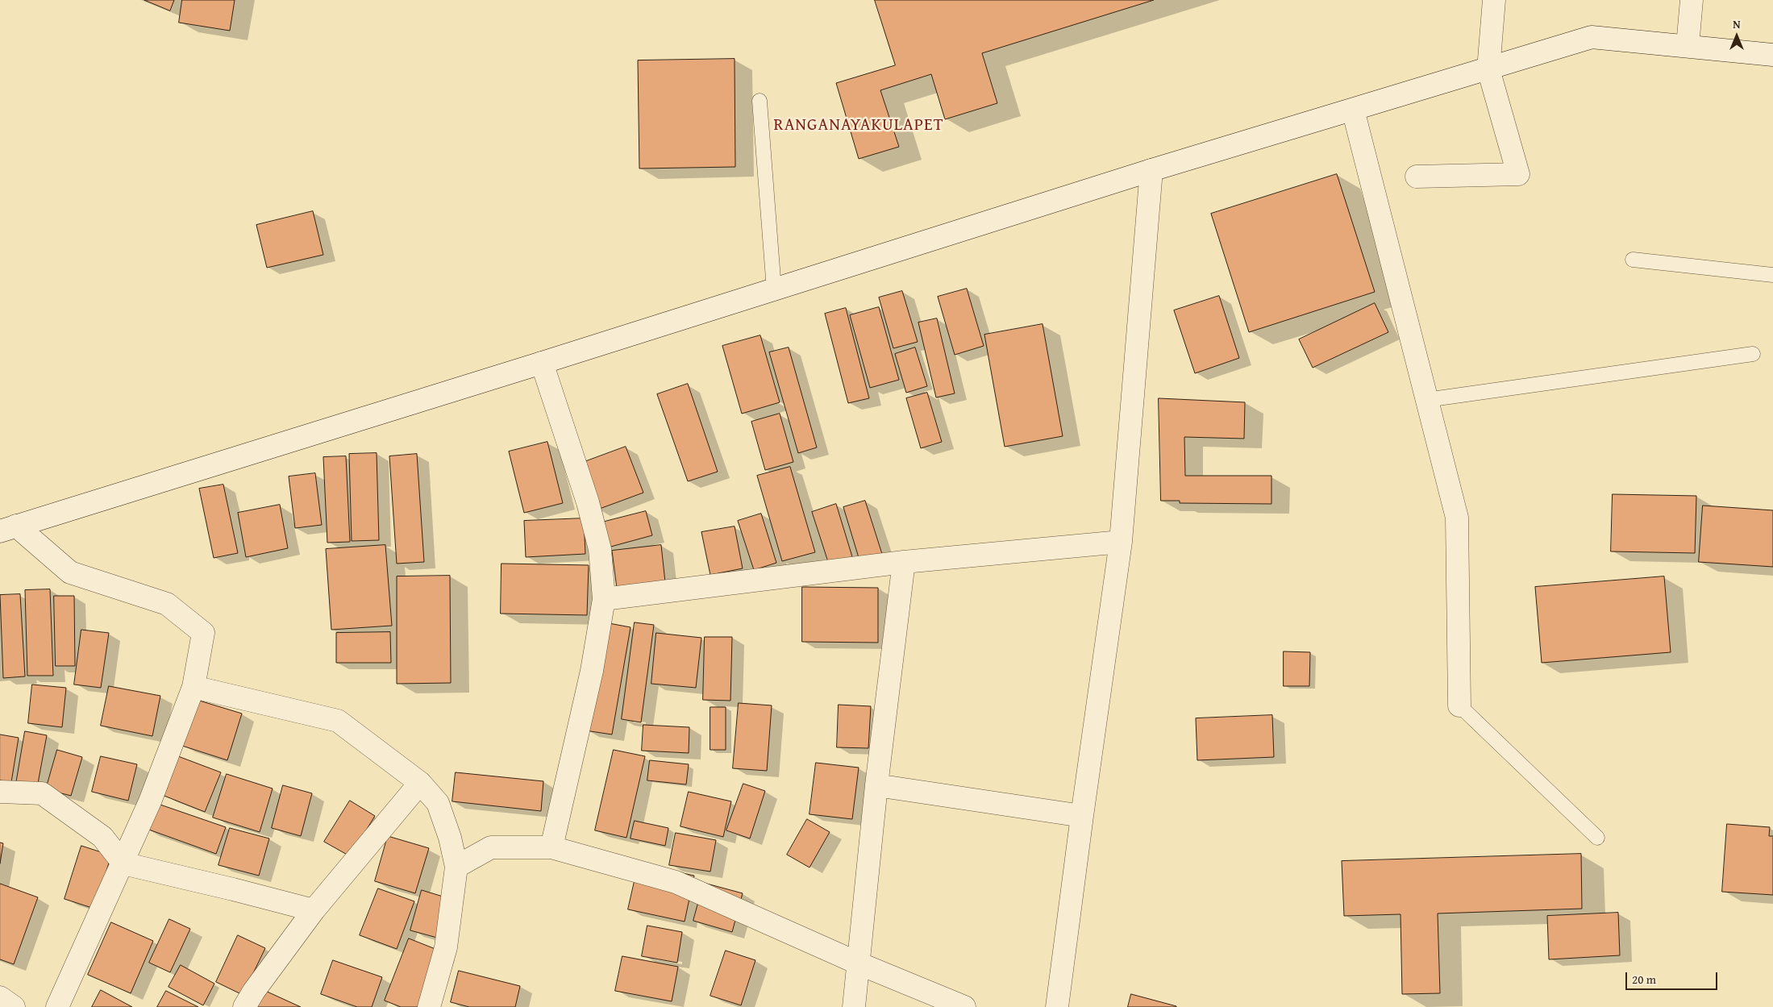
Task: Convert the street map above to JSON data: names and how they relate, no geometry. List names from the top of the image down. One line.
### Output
{"districts":["RANGANAYAKULAPET"],"scale_bar":"20 m","north":"top"}
